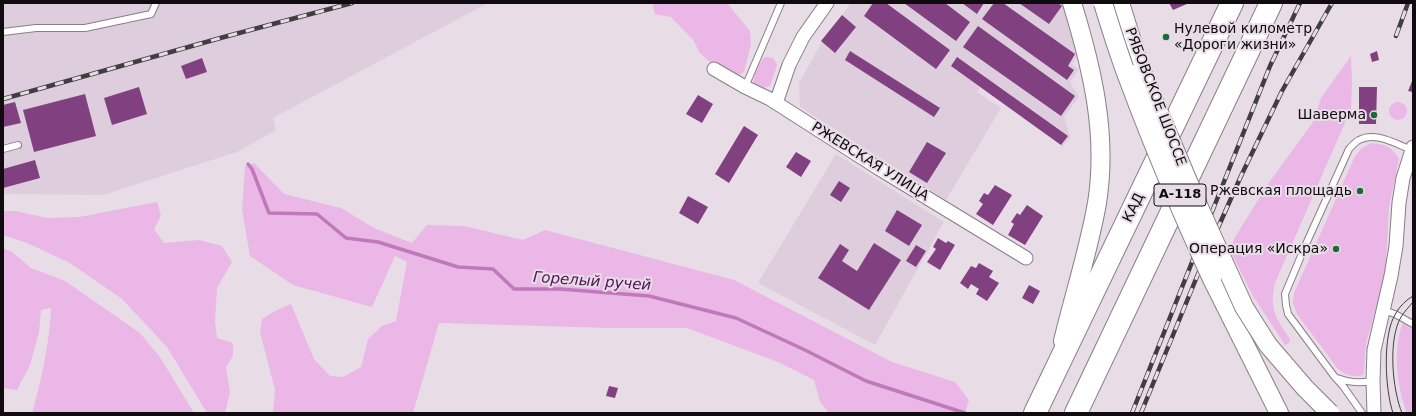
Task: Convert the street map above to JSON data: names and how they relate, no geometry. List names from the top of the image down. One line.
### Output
{"streets":{"highway":["А-118","КАД"],"main road":["РЯБОВСКОЕ ШОССЕ"],"street":["РЖЕВСКАЯ УЛИЦА"]},"water":["Горелый ручей"],"places":["Нулевой километр «Дороги жизни»","Шаверма","Ржевская площадь","Операция «Искра»"]}
